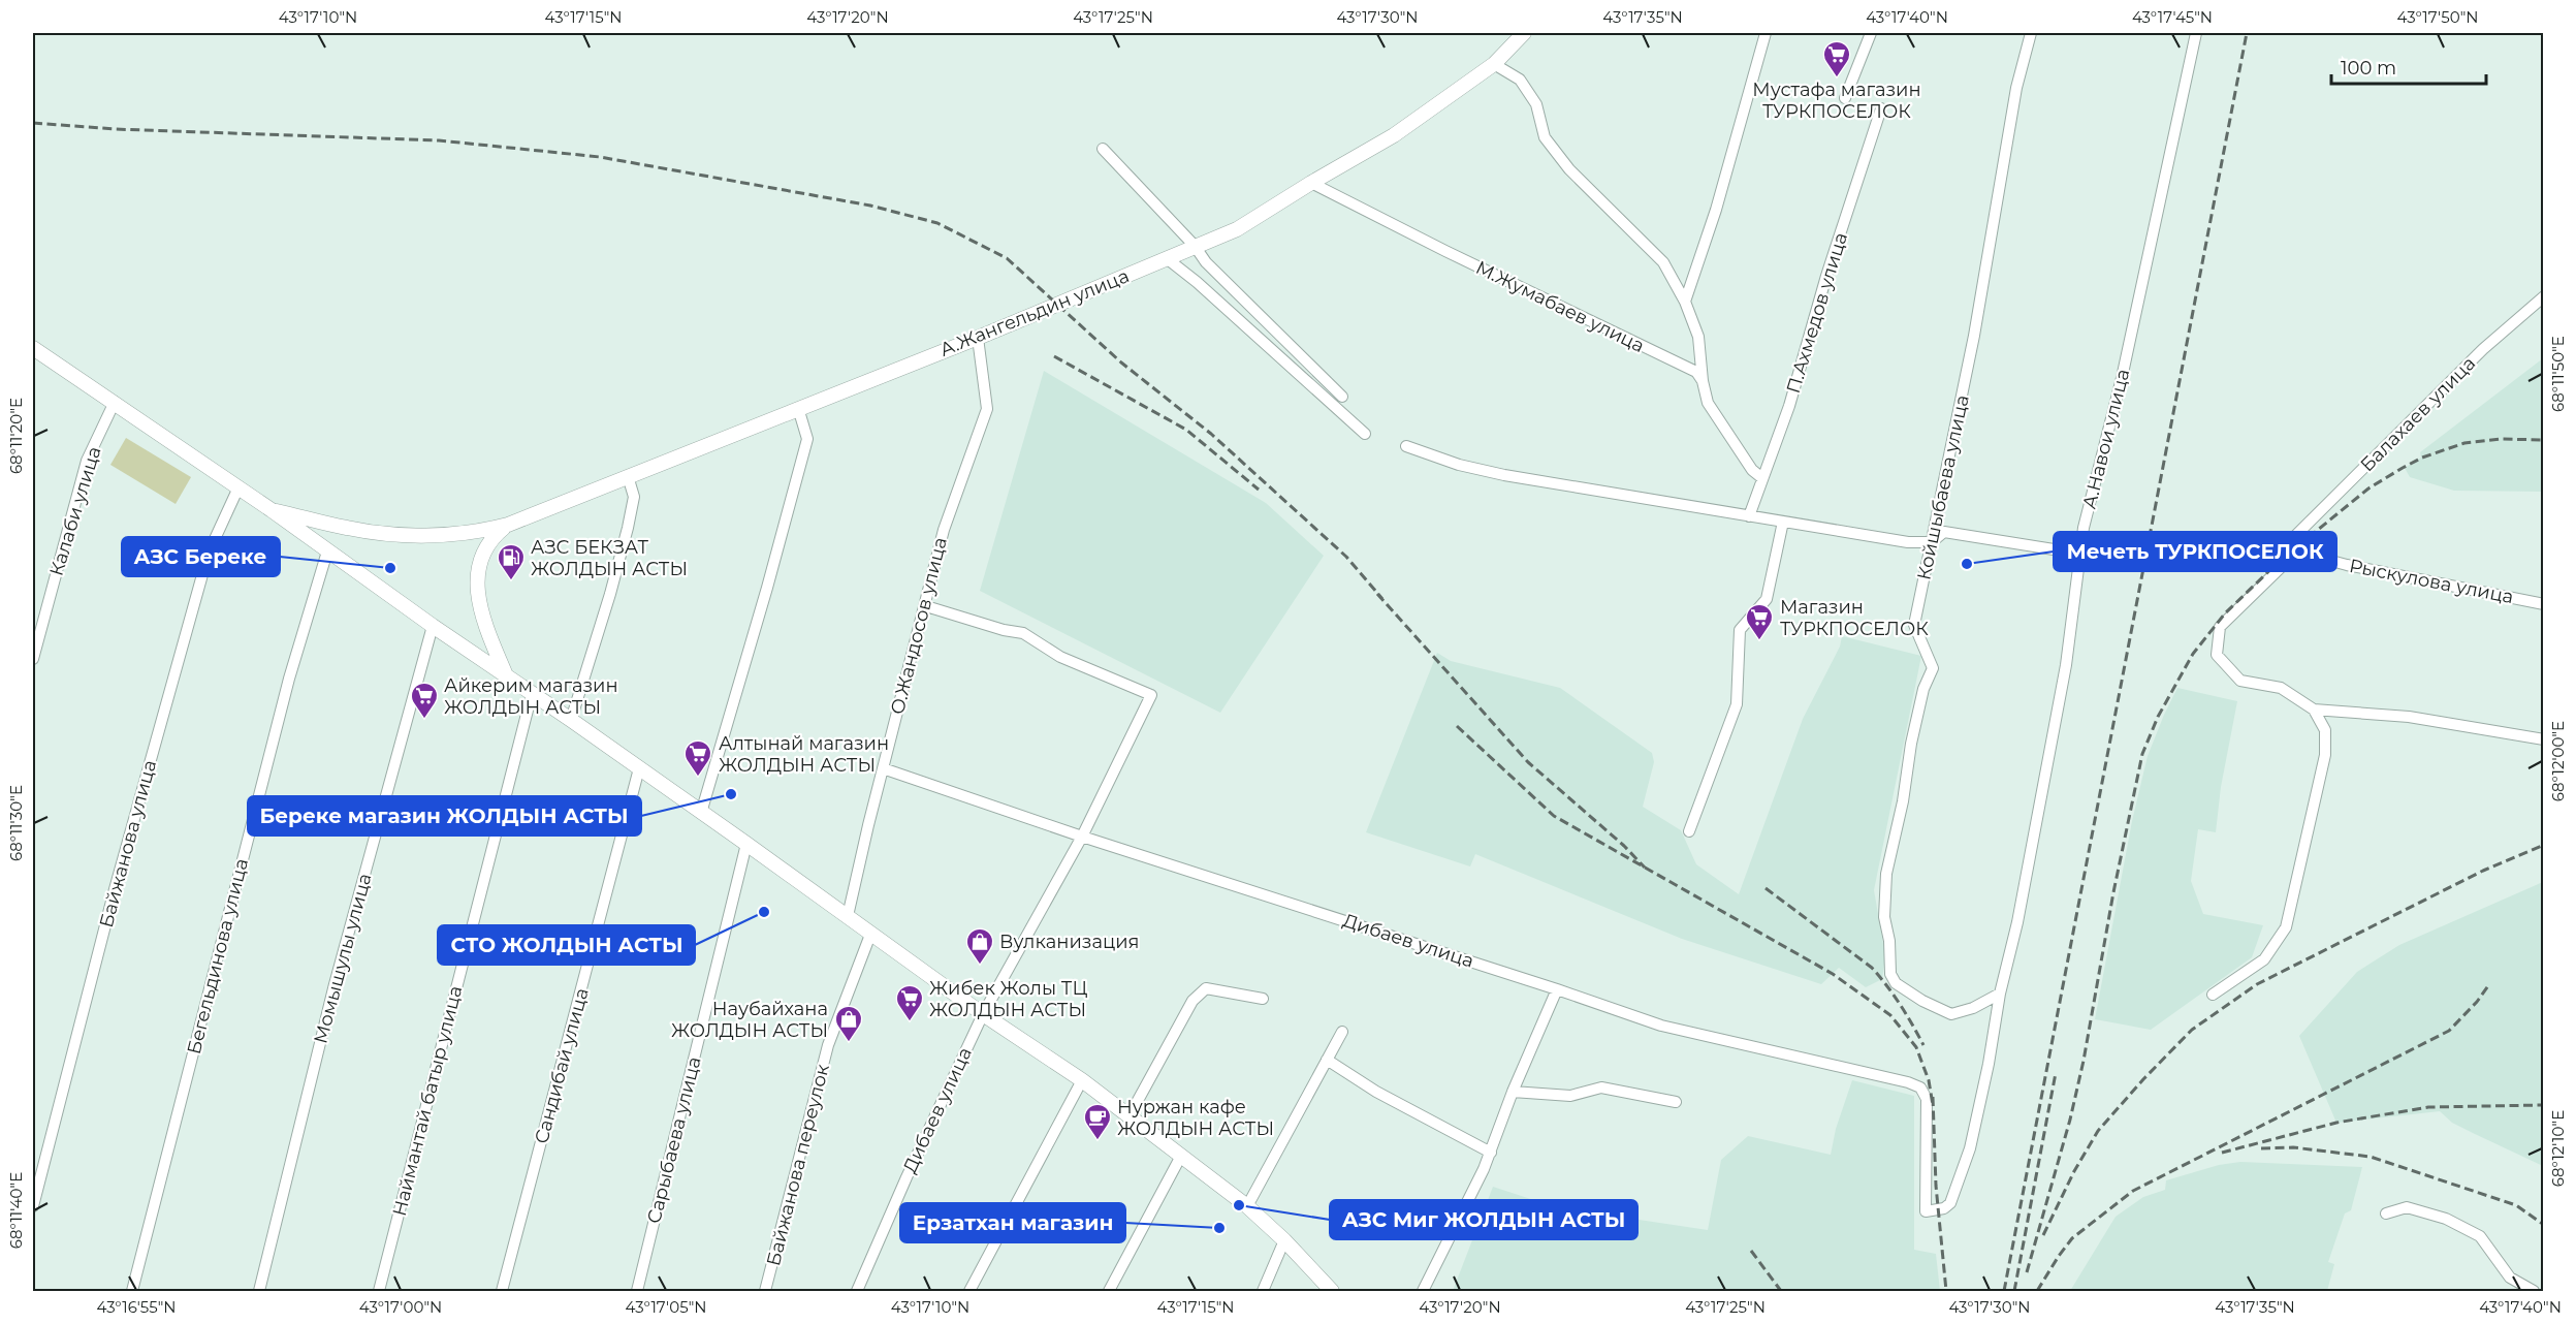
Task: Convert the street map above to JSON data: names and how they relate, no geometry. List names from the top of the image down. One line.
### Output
{"streets":{"main road":["А.Жангельдин улица"],"street":["М.Жумабаев улица","П.Ахмедов улица","Балахаев улица","А.Навои улица","Койшыбаева улица","Калаби улица","Рыскулова улица","О.Жандосов улица","Байжанова улица","Дибаев улица","Бегельдинова улица","Момышулы улица","Сандибай улица","Наймантай батыр улица","Сарыбаева улица","Байжанова переулок"]},"crossings":[["М.Жумабаев улица","А.Жангельдин улица"],["А.Жангельдин улица","О.Жандосов улица"],["Балахаев улица","Рыскулова улица"],["А.Навои улица","Койшыбаева улица"],["А.Навои улица","Дибаев улица"],["О.Жандосов улица","Дибаев улица"]],"places":{"supermarket":["Мустафа магазин ТУРКПОСЕЛОК","Магазин ТУРКПОСЕЛОК","Айкерим магазин ЖОЛДЫН АСТЫ","Алтынай магазин ЖОЛДЫН АСТЫ","Жибек Жолы ТЦ ЖОЛДЫН АСТЫ"],"other":["Мечеть ТУРКПОСЕЛОК","АЗС Береке","Береке магазин ЖОЛДЫН АСТЫ","СТО ЖОЛДЫН АСТЫ","АЗС Миг ЖОЛДЫН АСТЫ","Ерзатхан магазин"],"fuel station":["АЗС БЕКЗАТ ЖОЛДЫН АСТЫ"],"shop":["Вулканизация","Наубайхана ЖОЛДЫН АСТЫ"],"cafe":["Нуржан кафе ЖОЛДЫН АСТЫ"]},"scale_bar":"100 m","coordinates":["43°17'10\"N","43°17'15\"N","43°17'20\"N","43°17'25\"N","43°17'30\"N","43°17'35\"N","43°17'40\"N","43°17'45\"N","43°17'50\"N","68°11'50\"E","68°11'20\"E","68°12'00\"E","68°11'30\"E","68°12'10\"E","68°11'40\"E","43°16'55\"N","43°17'00\"N","43°17'05\"N"]}
